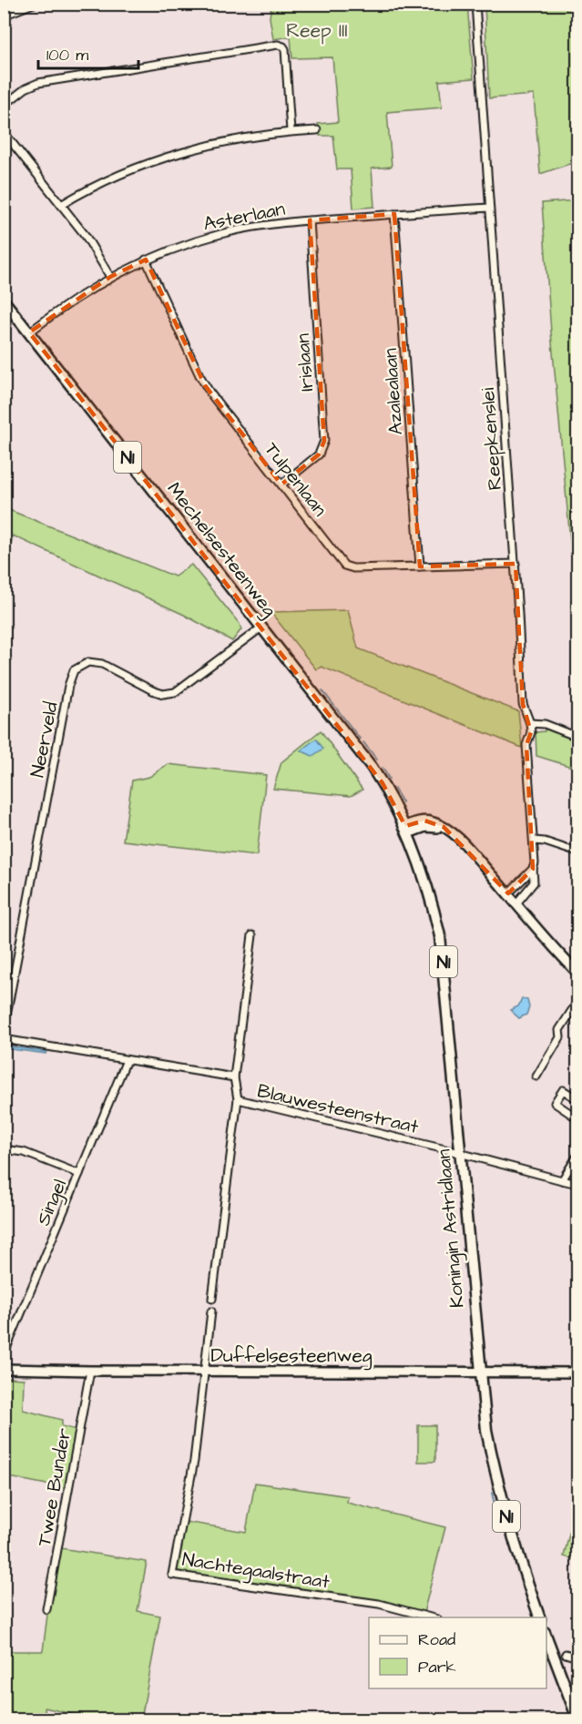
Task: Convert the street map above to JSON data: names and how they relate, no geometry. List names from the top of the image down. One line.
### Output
{"streets":{"main road":["N1","Mechelsesteenweg","Koningin Astridlaan"],"street":["Asterlaan","Irislaan","Azalealaan","Reepkenslei","Tulpenlaan","Neerveld","Blauwesteenstraat","Singel","Duffelsesteenweg","Twee Bunder","Nachtegaalstraat"]},"crossings":[["Asterlaan","Irislaan"],["Asterlaan","Azalealaan"],["Asterlaan","Reepkenslei"],["Asterlaan","Tulpenlaan"],["Asterlaan","Mechelsesteenweg"],["Irislaan","Tulpenlaan"],["Azalealaan","Tulpenlaan"],["Reepkenslei","Tulpenlaan"],["Mechelsesteenweg","Neerveld"],["Mechelsesteenweg","Koningin Astridlaan"],["Blauwesteenstraat","Singel"],["Blauwesteenstraat","Koningin Astridlaan"],["Koningin Astridlaan","Duffelsesteenweg"],["Duffelsesteenweg","Twee Bunder"],["Duffelsesteenweg","Nachtegaalstraat"]],"parks":["Reep III"],"legend":["Road","Park"],"scale_bar":"100 m"}
